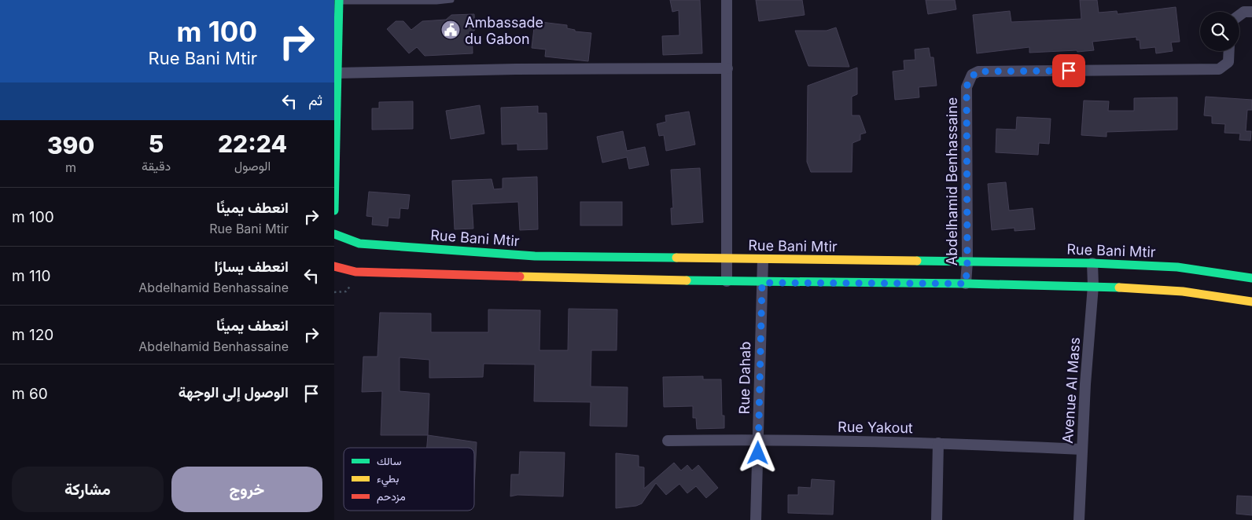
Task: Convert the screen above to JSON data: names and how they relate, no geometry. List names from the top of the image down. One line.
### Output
{"streets":{"street":["Abdelhamid Benhassaine","Rue Bani Mtir","Rue Dahab","Avenue Al Mass","Rue Yakout"]},"crossings":[["Abdelhamid Benhassaine","Rue Bani Mtir"],["Rue Bani Mtir","Rue Dahab"],["Rue Bani Mtir","Avenue Al Mass"],["Rue Dahab","Rue Yakout"],["Avenue Al Mass","Rue Yakout"]],"places":{"public building":["Ambassade du Gabon"]},"legend":["سالك","بطيء","مزدحم"],"page":{"turn":["100 m","Rue Bani Mtir"],"then":"ثم","eta":["22:24","الوصول","5","دقيقة","390","m"],"list":[{"name":"انعطف يمينًا","note":"Rue Bani Mtir","value":"100 m"},{"name":"انعطف يسارًا","note":"Abdelhamid Benhassaine","value":"110 m"},{"name":"انعطف يمينًا","note":"Abdelhamid Benhassaine","value":"120 m"},{"name":"الوصول إلى الوجهة","value":"60 m"}],"buttons":["خروج","مشاركة"]}}
